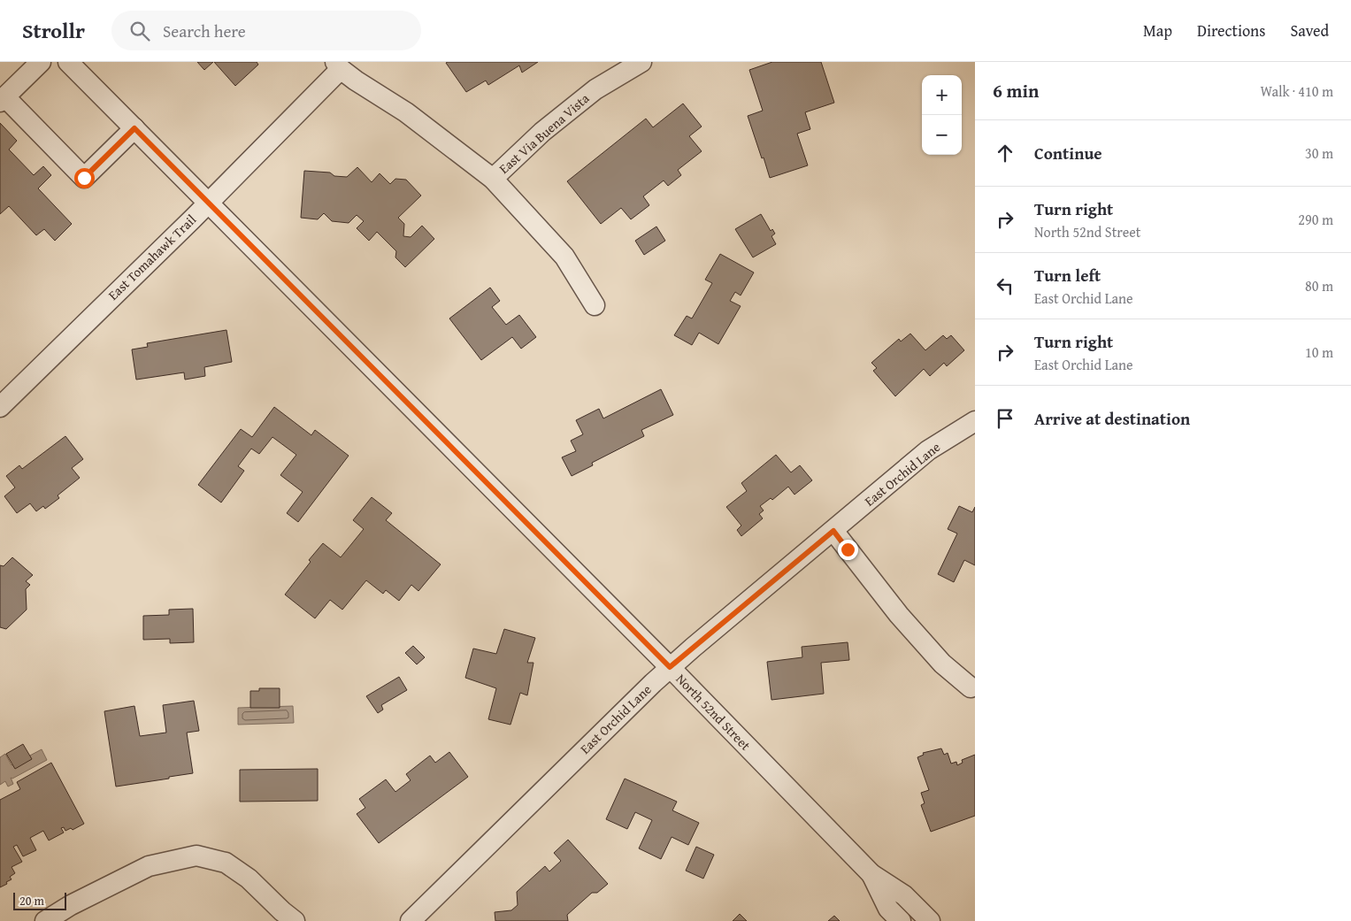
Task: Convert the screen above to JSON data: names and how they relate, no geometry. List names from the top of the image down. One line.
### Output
{"streets":{"street":["East Via Buena Vista","East Tomahawk Trail","East Orchid Lane","North 52nd Street"]},"crossings":[["East Via Buena Vista","East Tomahawk Trail"],["East Tomahawk Trail","North 52nd Street"],["East Orchid Lane","North 52nd Street"]],"scale_bar":"20 m","page":{"header":"Strollr","search":"Search here","nav":["Map","Directions","Saved"],"heading":["6 min","Walk · 410 m"],"map_buttons":["+","−"],"list":[["Continue","30 m"],["Turn right","North 52nd Street","290 m"],["Turn left","East Orchid Lane","80 m"],["Turn right","East Orchid Lane","10 m"],"Arrive at destination"],"scale":"20 m"}}
